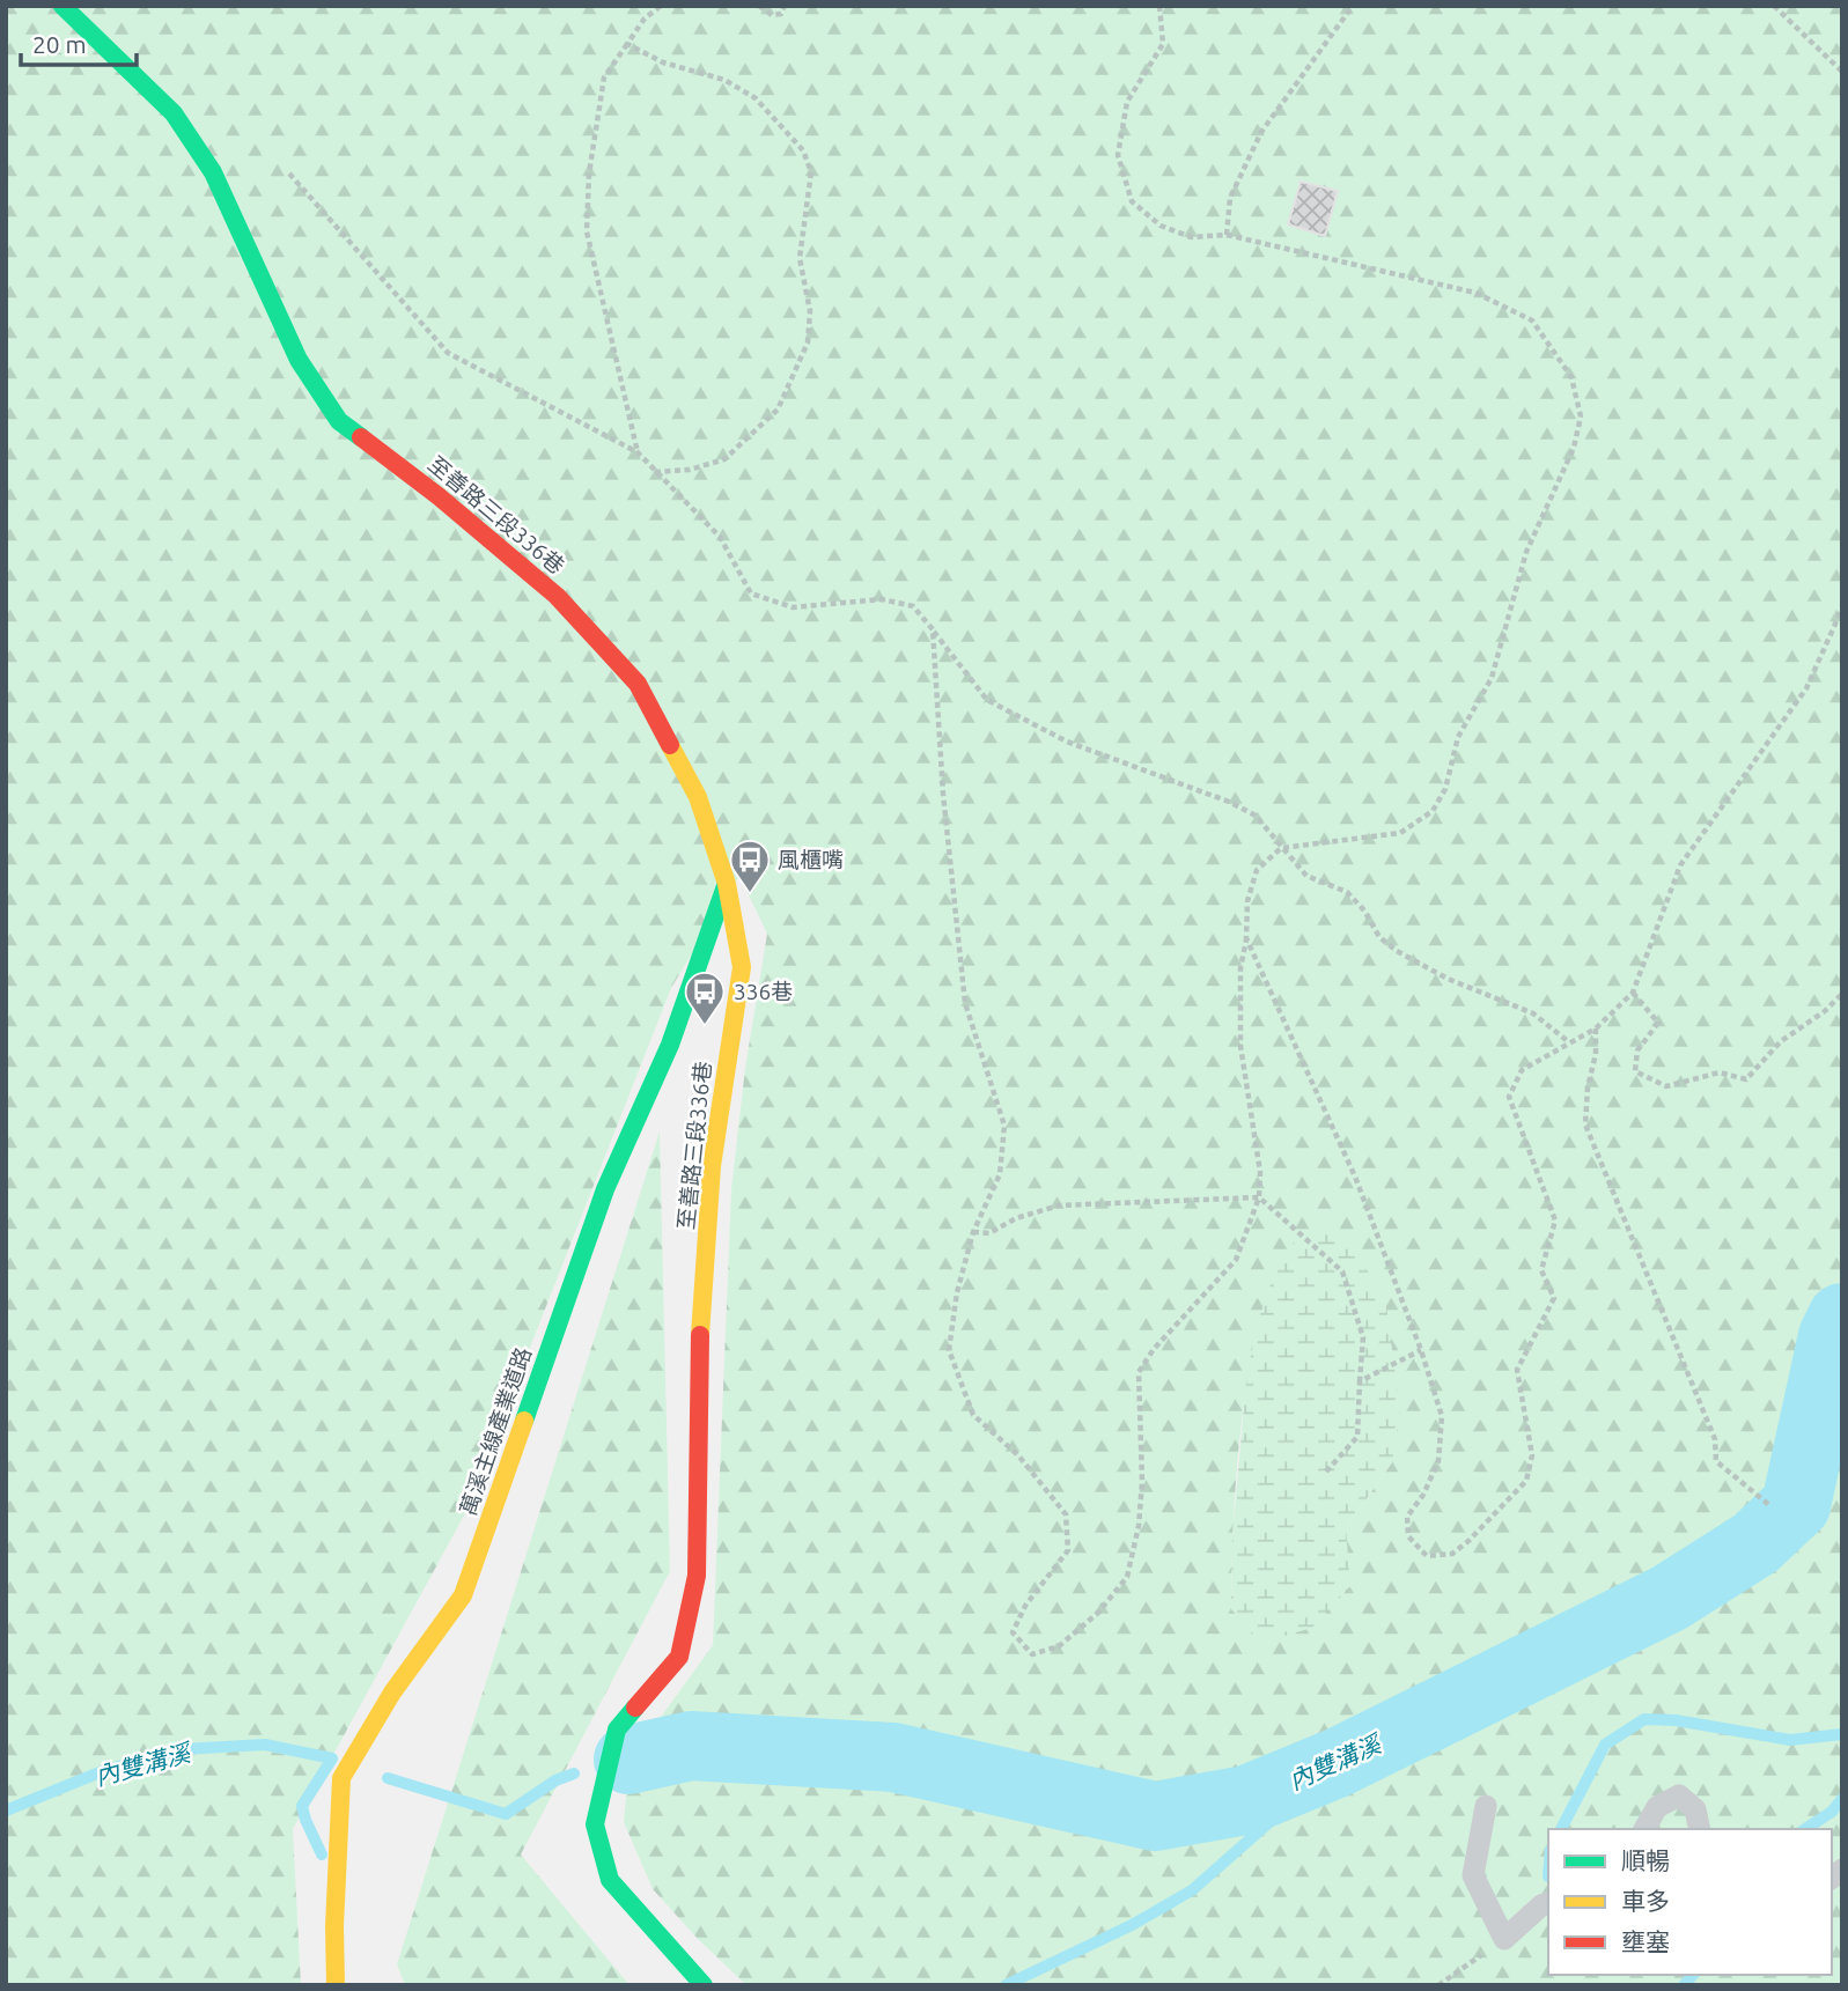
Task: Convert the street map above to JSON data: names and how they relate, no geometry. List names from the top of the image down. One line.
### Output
{"streets":{"street":["至善路三段336巷","萬溪主線產業道路"]},"crossings":[["至善路三段336巷","萬溪主線產業道路"]],"water":["內雙溝溪"],"places":{"bus stop":["風櫃嘴","336巷"]},"legend":["順暢","車多","壅塞"],"scale_bar":"20 m"}
